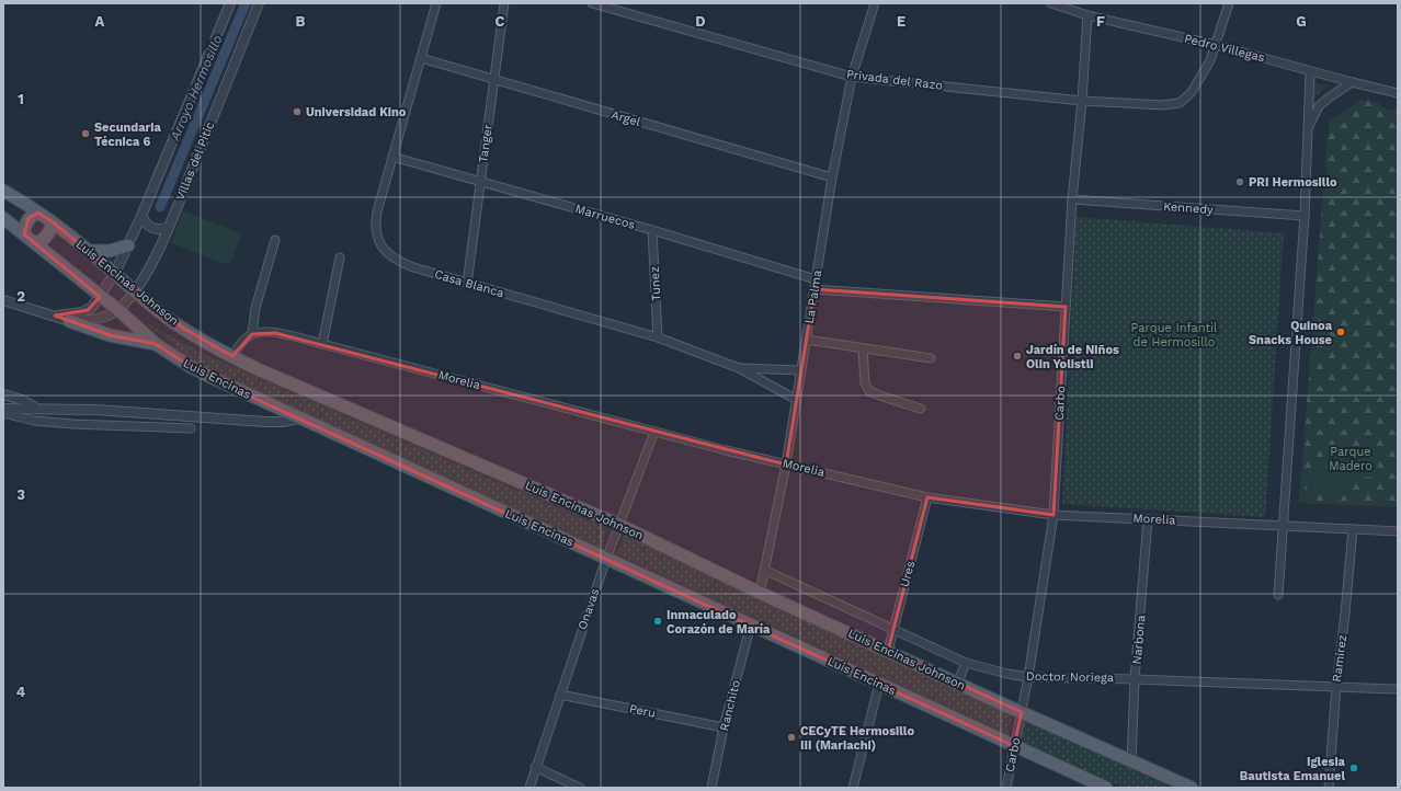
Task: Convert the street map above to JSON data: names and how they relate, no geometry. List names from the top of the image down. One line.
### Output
{"streets":{"main road":["Luis Encinas Johnson","Luis Encinas"],"street":["Pedro Villegas","Privada del Razo","Argel","Tanger","Villas del Pitic","Kennedy","Marruecos","Casa Blanca","Tunez","La Palma","Morelia","Carbo","Ures","Onavas","Narbona","Ramirez","Doctor Noriega","Ranchito","Peru"]},"crossings":[["Pedro Villegas","Privada del Razo"],["Pedro Villegas","Carbo"],["Privada del Razo","La Palma"],["Privada del Razo","Carbo"],["Argel","Tanger"],["Argel","Casa Blanca"],["Argel","La Palma"],["Tanger","Marruecos"],["Tanger","Casa Blanca"],["Villas del Pitic","Luis Encinas Johnson"],["Villas del Pitic","Luis Encinas"],["Kennedy","Carbo"],["Marruecos","Casa Blanca"],["Marruecos","Tunez"],["Marruecos","La Palma"],["Luis Encinas Johnson","La Palma"],["Luis Encinas Johnson","Luis Encinas"],["Luis Encinas Johnson","Carbo"],["Luis Encinas Johnson","Ures"],["Luis Encinas Johnson","Onavas"],["Luis Encinas Johnson","Narbona"],["Casa Blanca","Tunez"],["Casa Blanca","La Palma"],["La Palma","Morelia"],["La Palma","Doctor Noriega"],["Luis Encinas","Carbo"],["Luis Encinas","Onavas"],["Luis Encinas","Ranchito"],["Morelia","Carbo"],["Morelia","Ures"],["Morelia","Onavas"],["Morelia","Narbona"],["Morelia","Ramirez"],["Carbo","Doctor Noriega"],["Ures","Doctor Noriega"],["Onavas","Peru"],["Narbona","Doctor Noriega"],["Ramirez","Doctor Noriega"],["Ranchito","Peru"]],"water":["Arroyo Hermosillo"],"parks":["Parque Infantil de Hermosillo","Parque Madero"],"places":["Universidad Kino","Secundaria Técnica 6","PRI Hermosillo","Quinoa Snacks House","Jardín de Niños Olin Yolistli","Inmaculado Corazón de María","CECyTE Hermosillo III (Mariachi)","Iglesia Bautista Emanuel"],"grid":{"columns":["A","B","C","D","E","F","G"],"rows":["1","2","3","4"]}}
